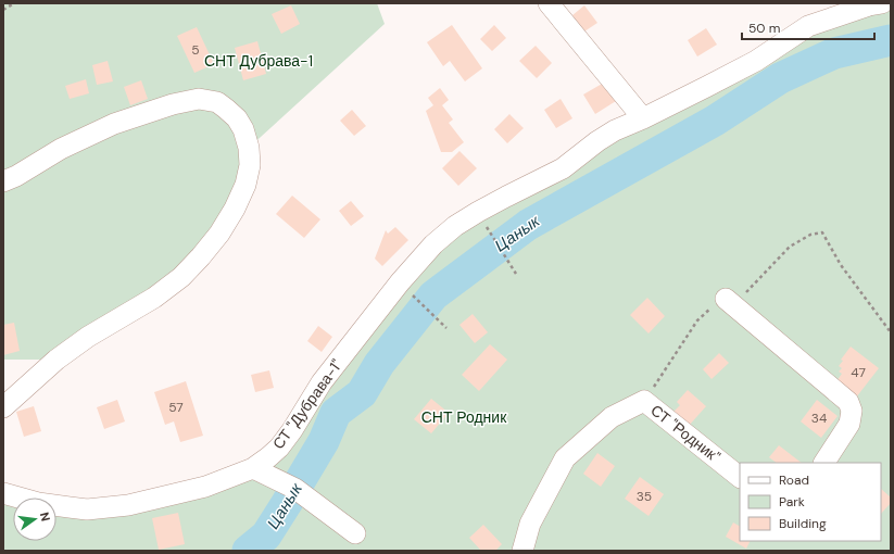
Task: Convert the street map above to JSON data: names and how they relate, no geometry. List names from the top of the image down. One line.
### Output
{"streets":{"street":["СТ \"Дубрава-1\"","СТ \"Родник\""]},"water":["Цанык"],"parks":["СНТ Дубрава-1","СНТ Родник"],"house_numbers":["5","47","57","34","35"],"legend":["Road","Park","Building"],"scale_bar":"50 m","north":"right"}
